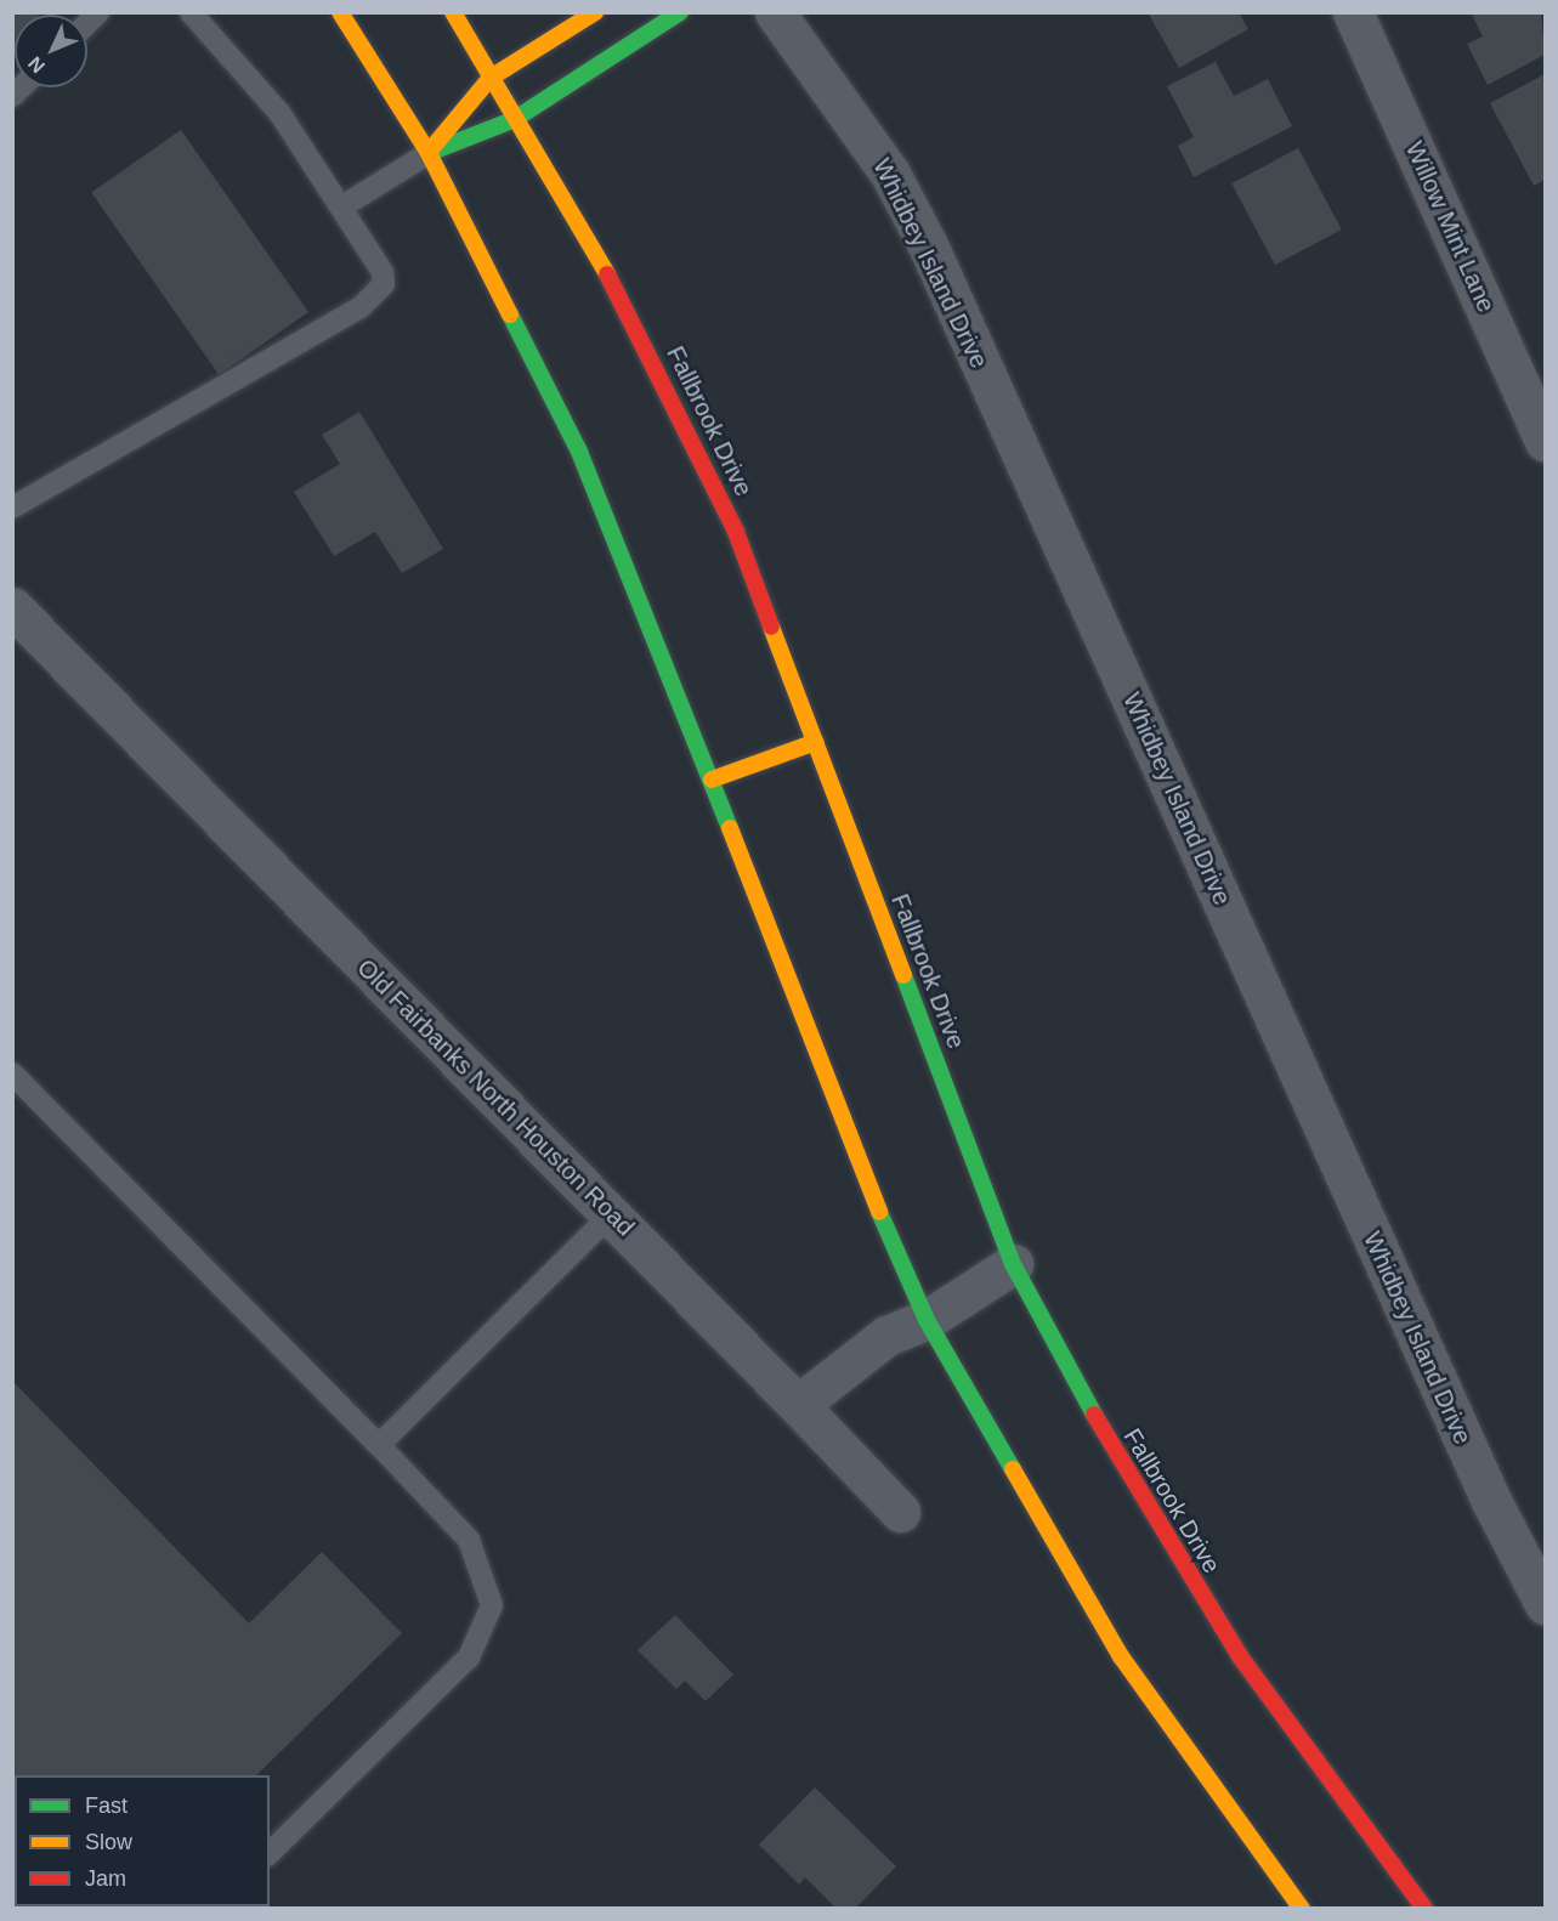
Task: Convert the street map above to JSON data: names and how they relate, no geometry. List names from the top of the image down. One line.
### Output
{"streets":{"main road":["Fallbrook Drive"],"street":["Willow Mint Lane","Whidbey Island Drive","Old Fairbanks North Houston Road"]},"legend":["Fast","Slow","Jam"],"north":"bottom left"}
